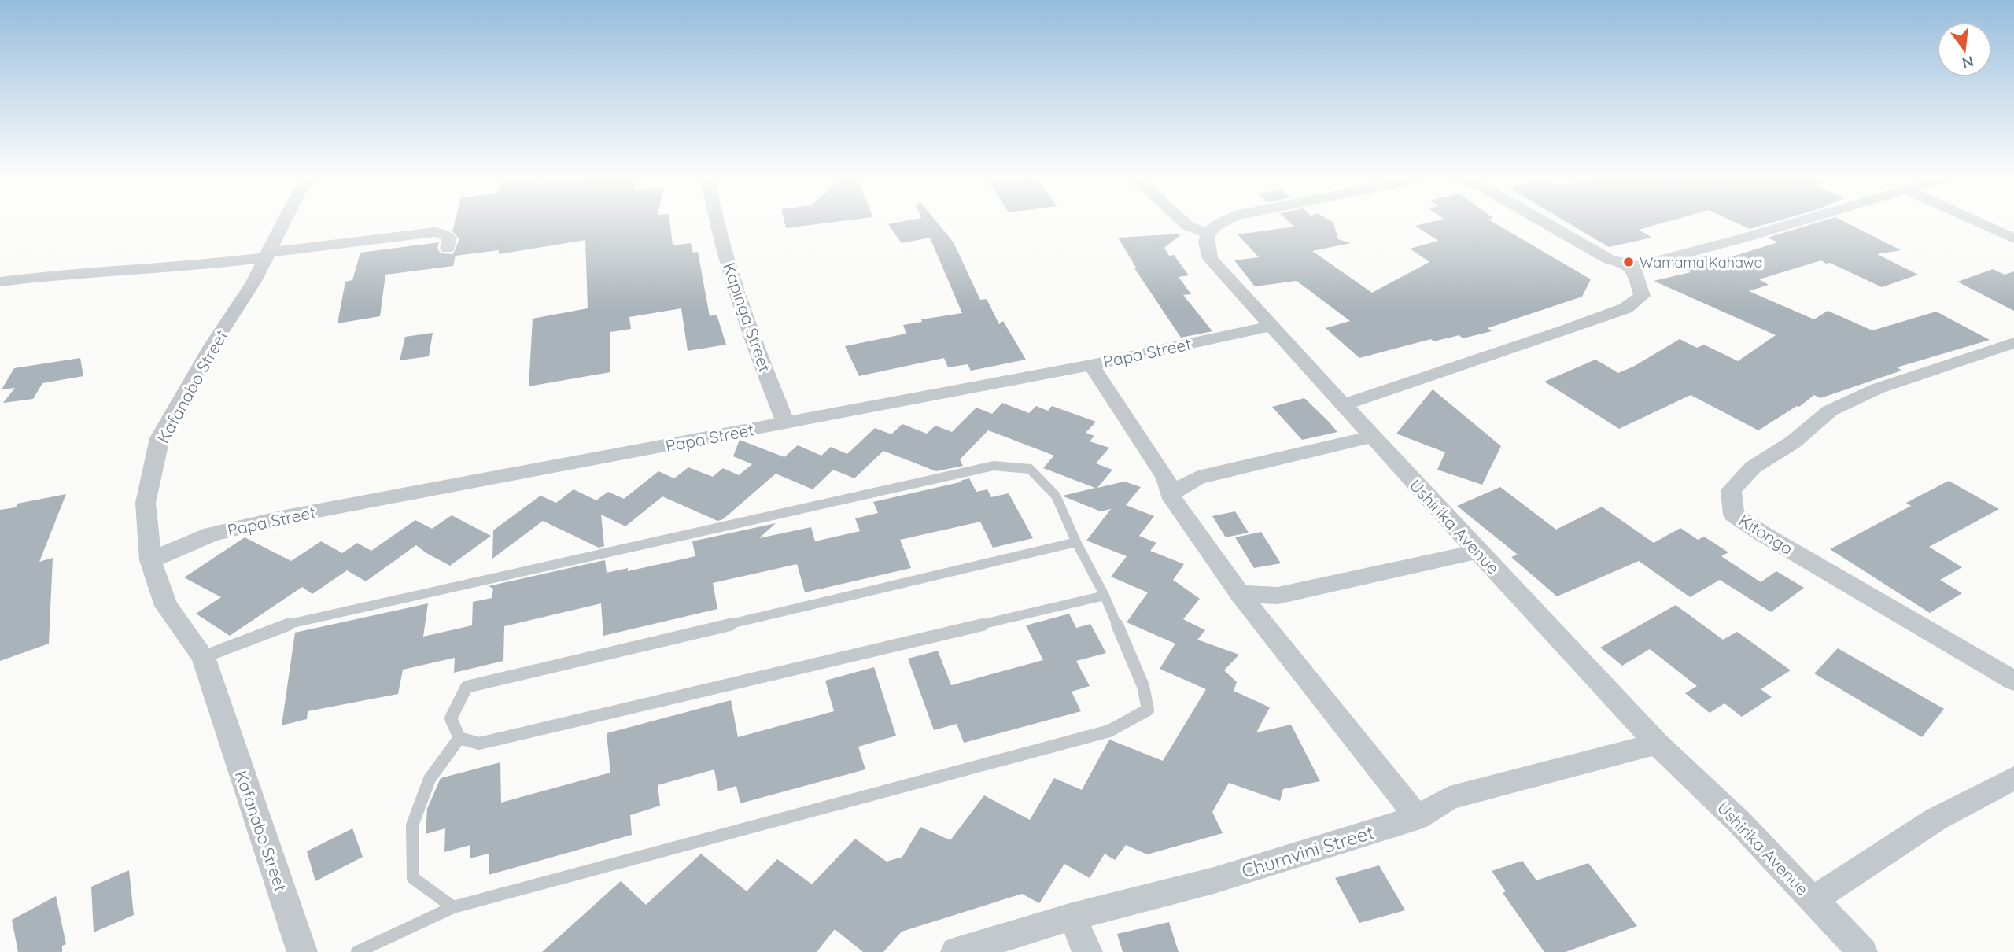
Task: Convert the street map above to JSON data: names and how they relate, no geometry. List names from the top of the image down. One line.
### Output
{"streets":{"street":["Kapinga Street","Papa Street","Kafanabo Street","Ushirika Avenue","Kitonga","Chumvini Street"]},"crossings":[["Kapinga Street","Papa Street"],["Papa Street","Kafanabo Street"],["Papa Street","Ushirika Avenue"],["Ushirika Avenue","Chumvini Street"]],"places":["Wamama Kahawa"],"north":"bottom"}
